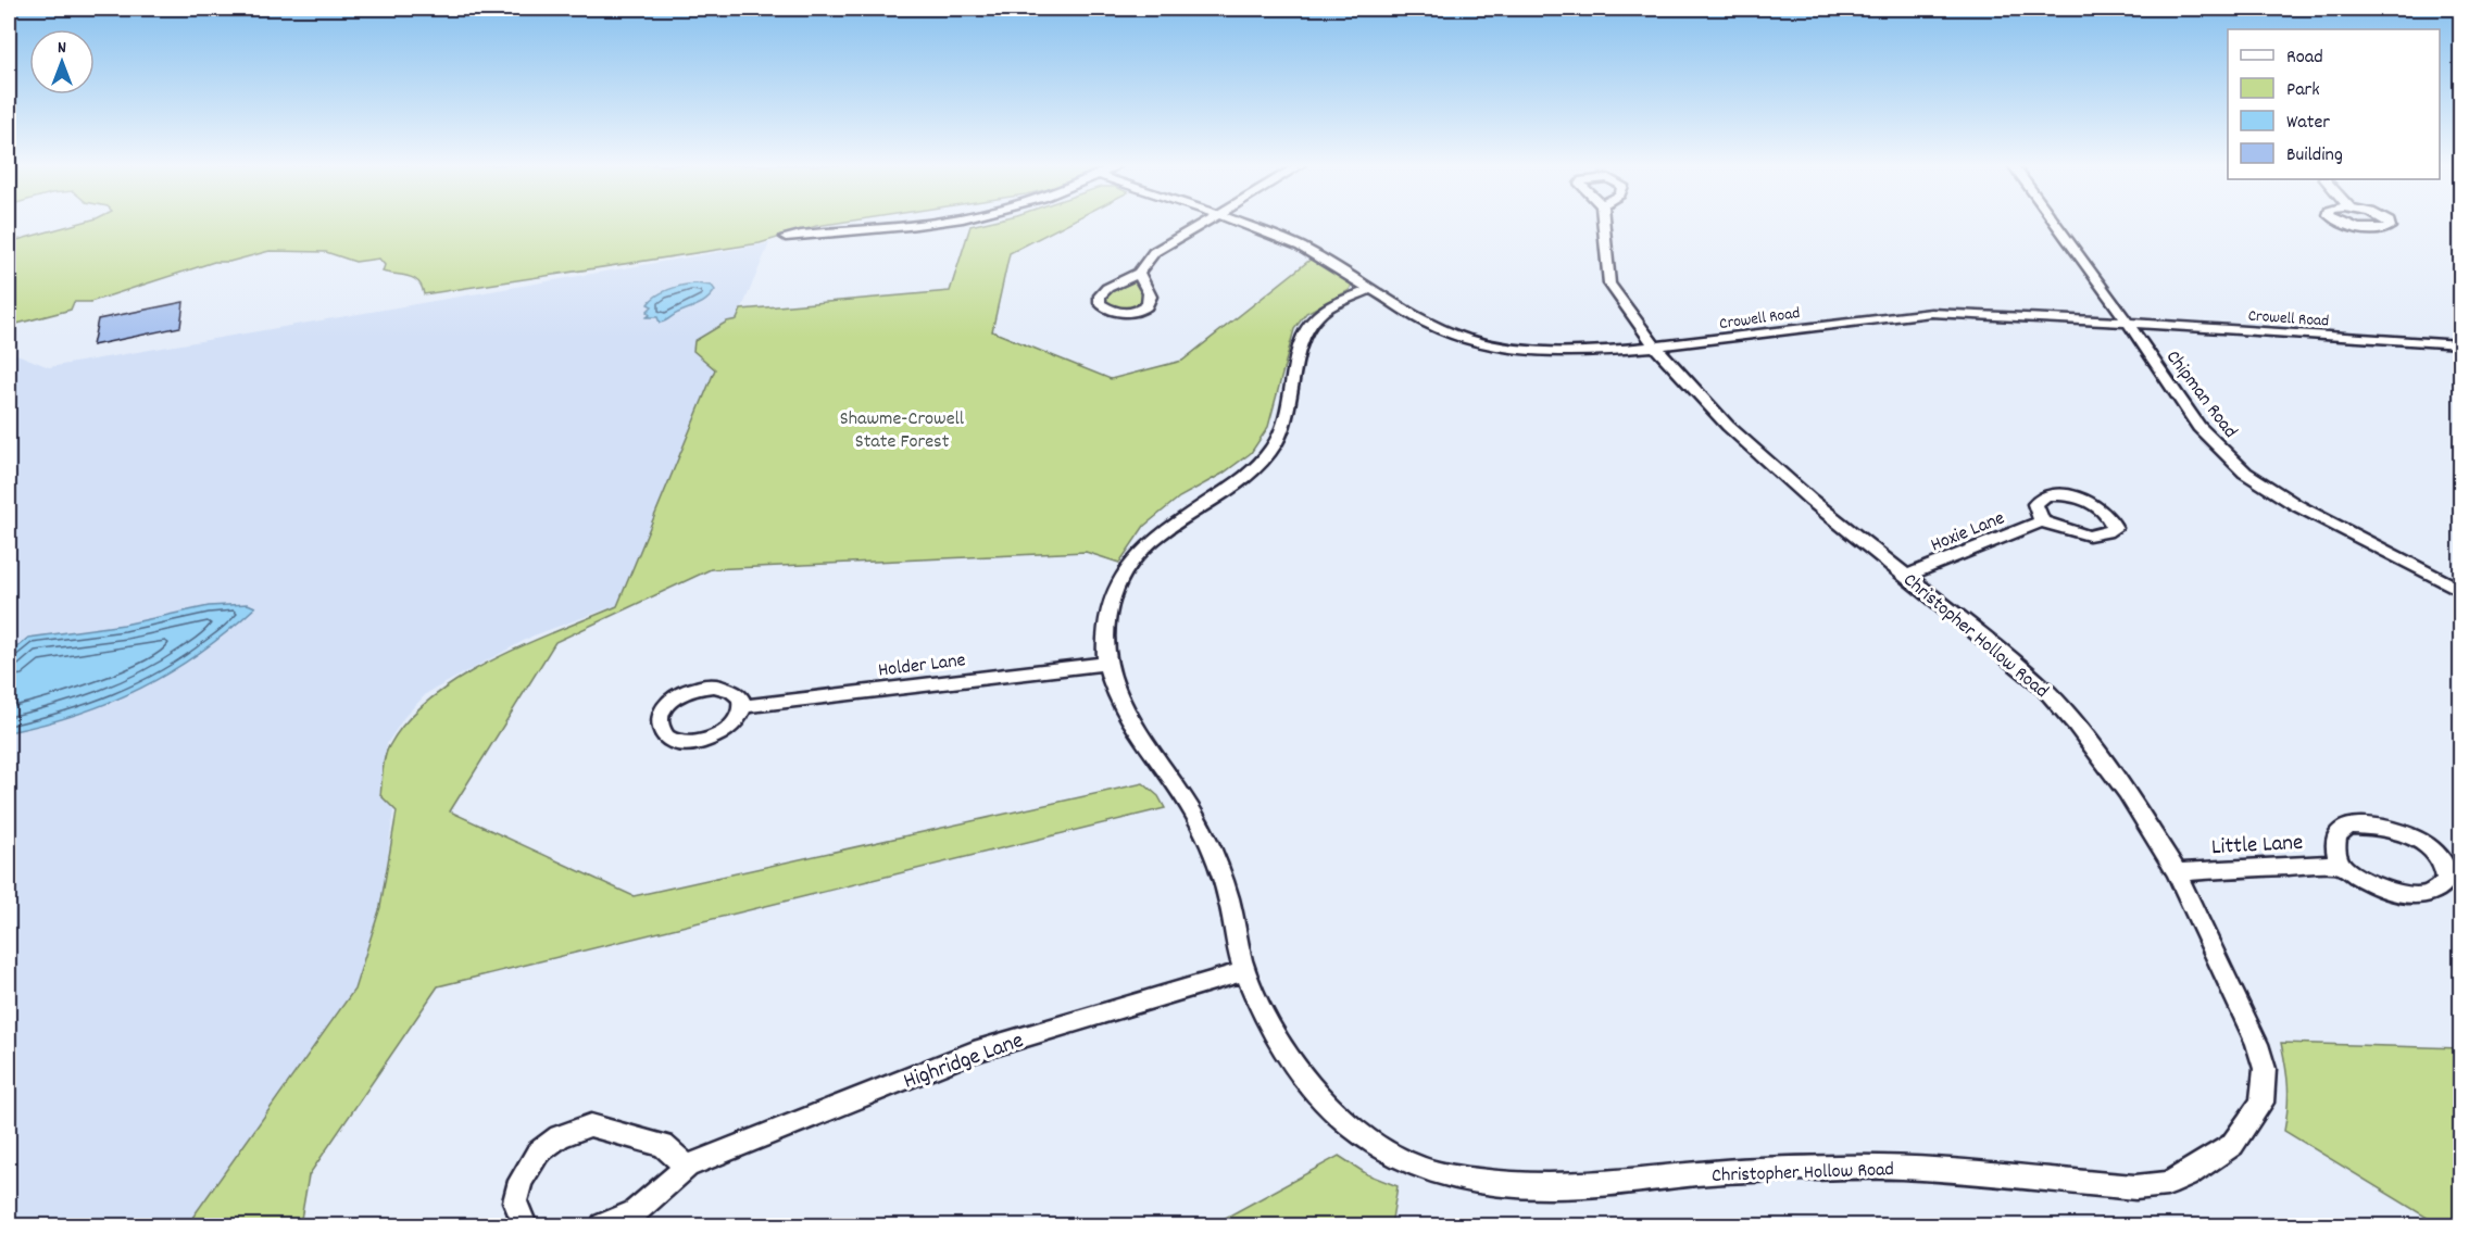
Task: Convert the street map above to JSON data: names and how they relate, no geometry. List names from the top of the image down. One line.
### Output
{"streets":{"street":["Crowell Road","Chipman Road","Hoxie Lane","Christopher Hollow Road","Holder Lane","Little Lane","Highridge Lane"]},"crossings":[["Crowell Road","Chipman Road"],["Crowell Road","Christopher Hollow Road"],["Hoxie Lane","Christopher Hollow Road"],["Christopher Hollow Road","Holder Lane"],["Christopher Hollow Road","Little Lane"],["Christopher Hollow Road","Highridge Lane"]],"parks":["Shawme-Crowell State Forest"],"legend":["Road","Park","Water","Building"],"north":"top"}
